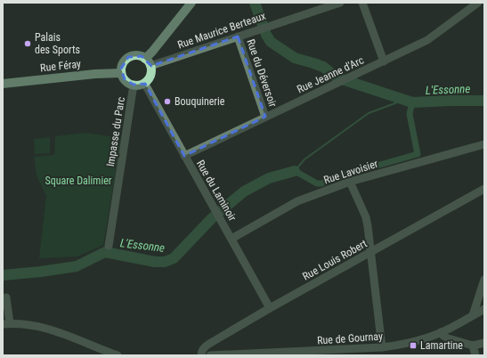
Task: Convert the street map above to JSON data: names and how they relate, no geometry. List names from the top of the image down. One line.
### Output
{"streets":{"main road":["Rue Féray"],"street":["Rue Maurice Berteaux","Rue du Déversoir","Rue Jeanne d'Arc","Impasse du Parc","Rue Lavoisier","Rue du Laminoir","Rue Louis Robert","Rue de Gournay"]},"crossings":[["Rue Maurice Berteaux","Rue Féray"],["Rue Maurice Berteaux","Rue du Déversoir"],["Rue Maurice Berteaux","Impasse du Parc"],["Rue Maurice Berteaux","Rue du Laminoir"],["Rue Féray","Impasse du Parc"],["Rue Féray","Rue du Laminoir"],["Rue du Déversoir","Rue Jeanne d'Arc"],["Rue Jeanne d'Arc","Rue du Laminoir"],["Impasse du Parc","Rue du Laminoir"],["Rue Lavoisier","Rue du Laminoir"],["Rue du Laminoir","Rue Louis Robert"]],"water":["L'Essonne"],"parks":["Square Dalimier"],"places":{"other":["Palais des Sports","Bouquinerie"],"transit":["Lamartine"]}}
